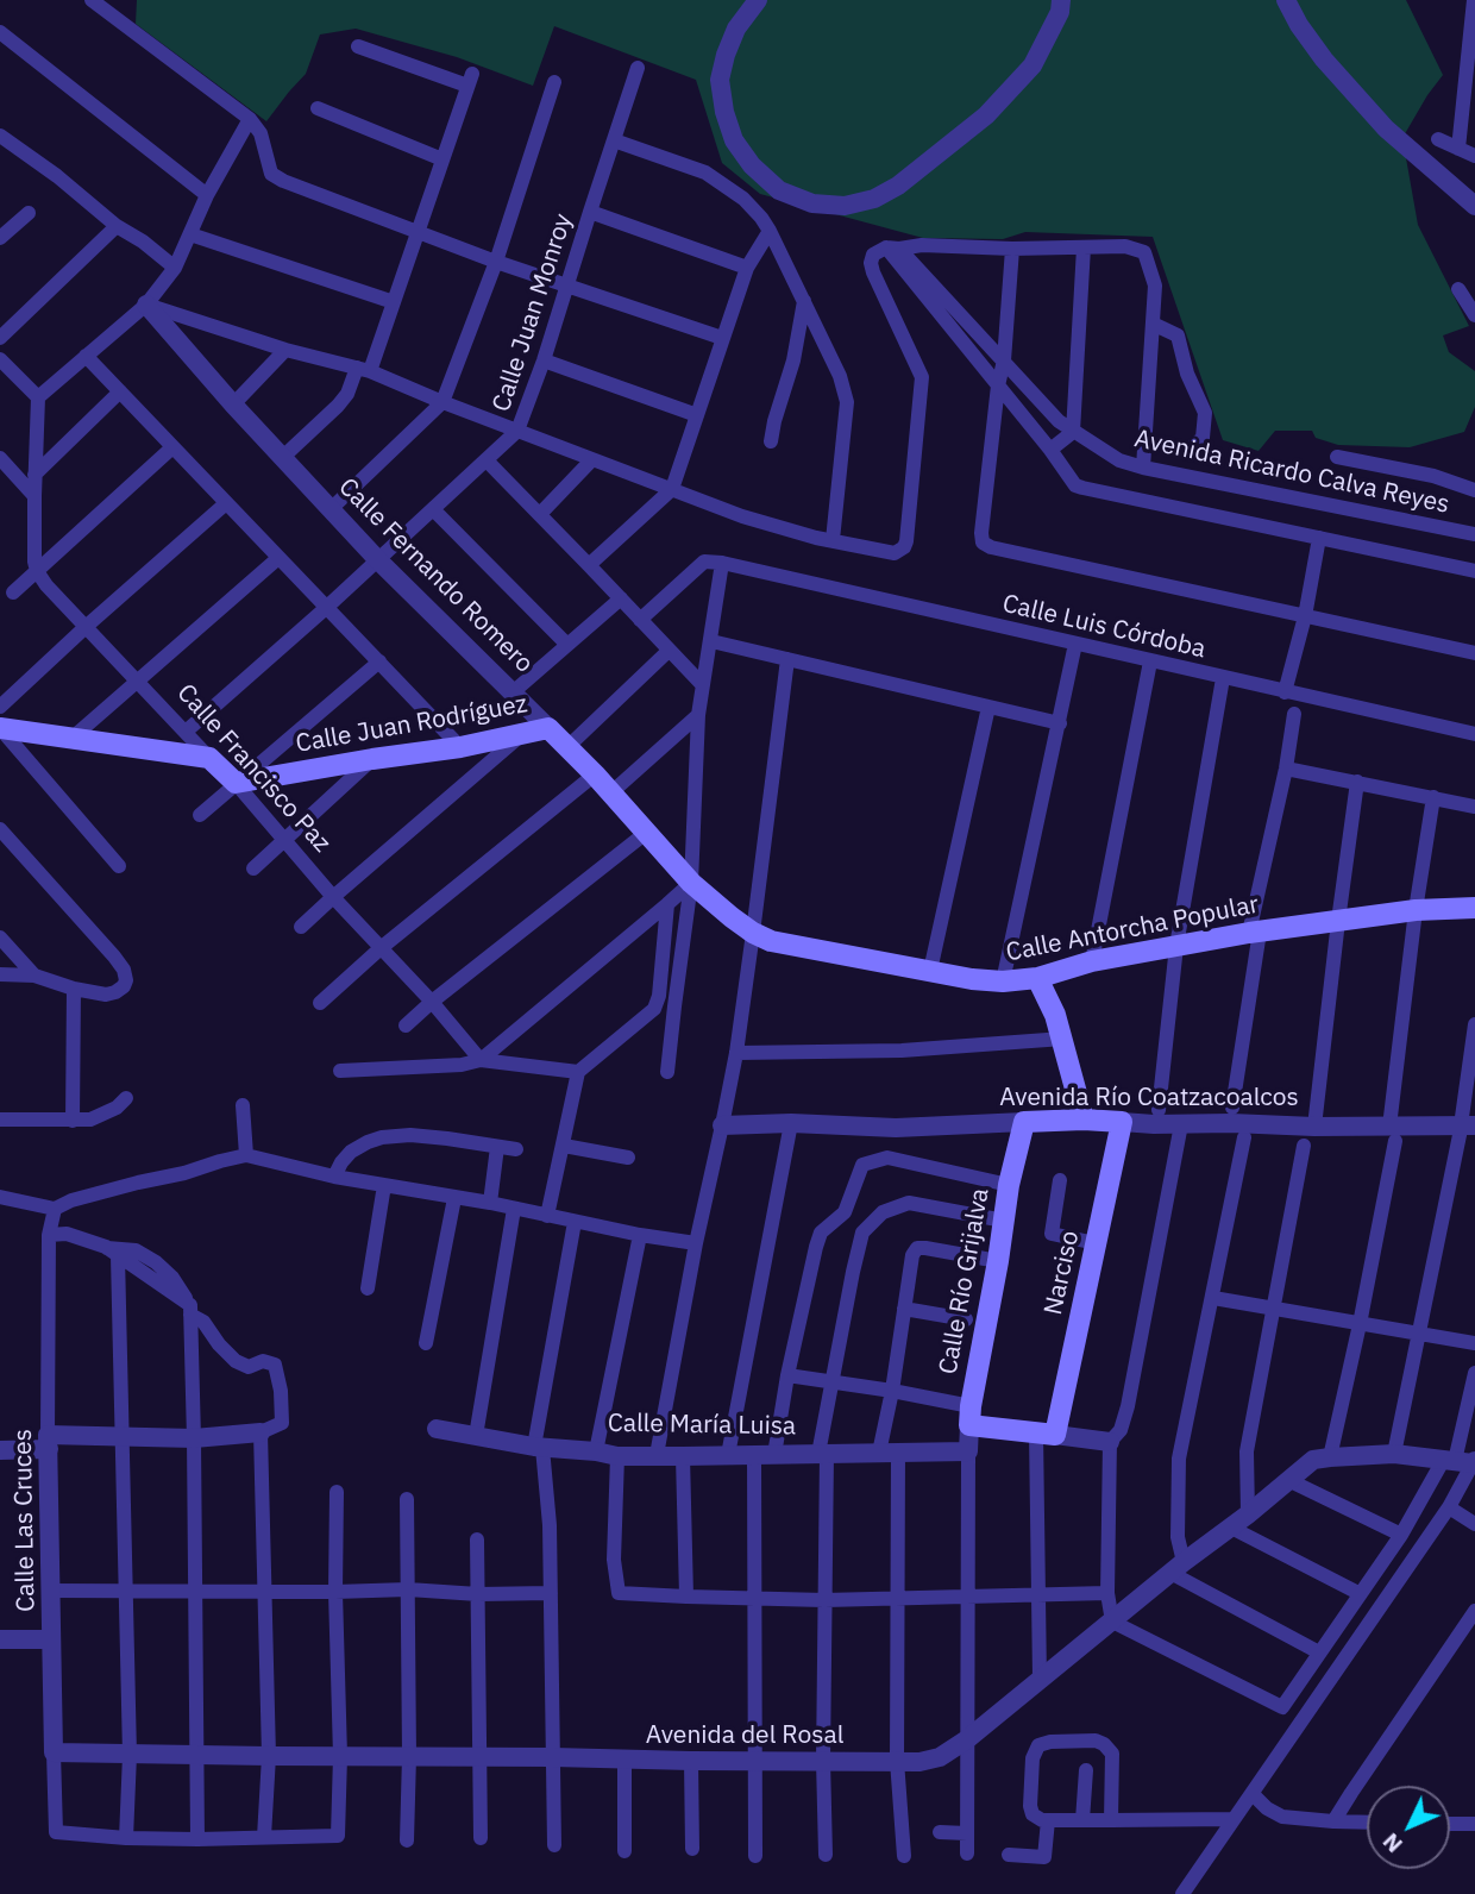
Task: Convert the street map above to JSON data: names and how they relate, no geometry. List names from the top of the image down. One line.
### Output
{"streets":{"main road":["Calle Fernando Romero","Calle Juan Rodríguez","Calle Francisco Paz","Calle Antorcha Popular","Avenida Río Coatzacoalcos","Narciso","Calle Río Grijalva"],"street":["Calle Juan Monroy","Avenida Ricardo Calva Reyes","Calle Luis Córdoba","Calle María Luisa","Calle Las Cruces","Avenida del Rosal"]},"crossings":[["Calle Juan Monroy","Calle Fernando Romero"],["Calle Juan Monroy","Calle Francisco Paz"],["Calle Fernando Romero","Calle Juan Rodríguez"],["Calle Fernando Romero","Calle Antorcha Popular"],["Calle Juan Rodríguez","Calle Francisco Paz"],["Avenida Río Coatzacoalcos","Narciso"],["Avenida Río Coatzacoalcos","Calle Río Grijalva"],["Narciso","Avenida del Rosal"],["Calle Río Grijalva","Calle María Luisa"],["Calle Las Cruces","Avenida del Rosal"]],"north":"bottom left"}
